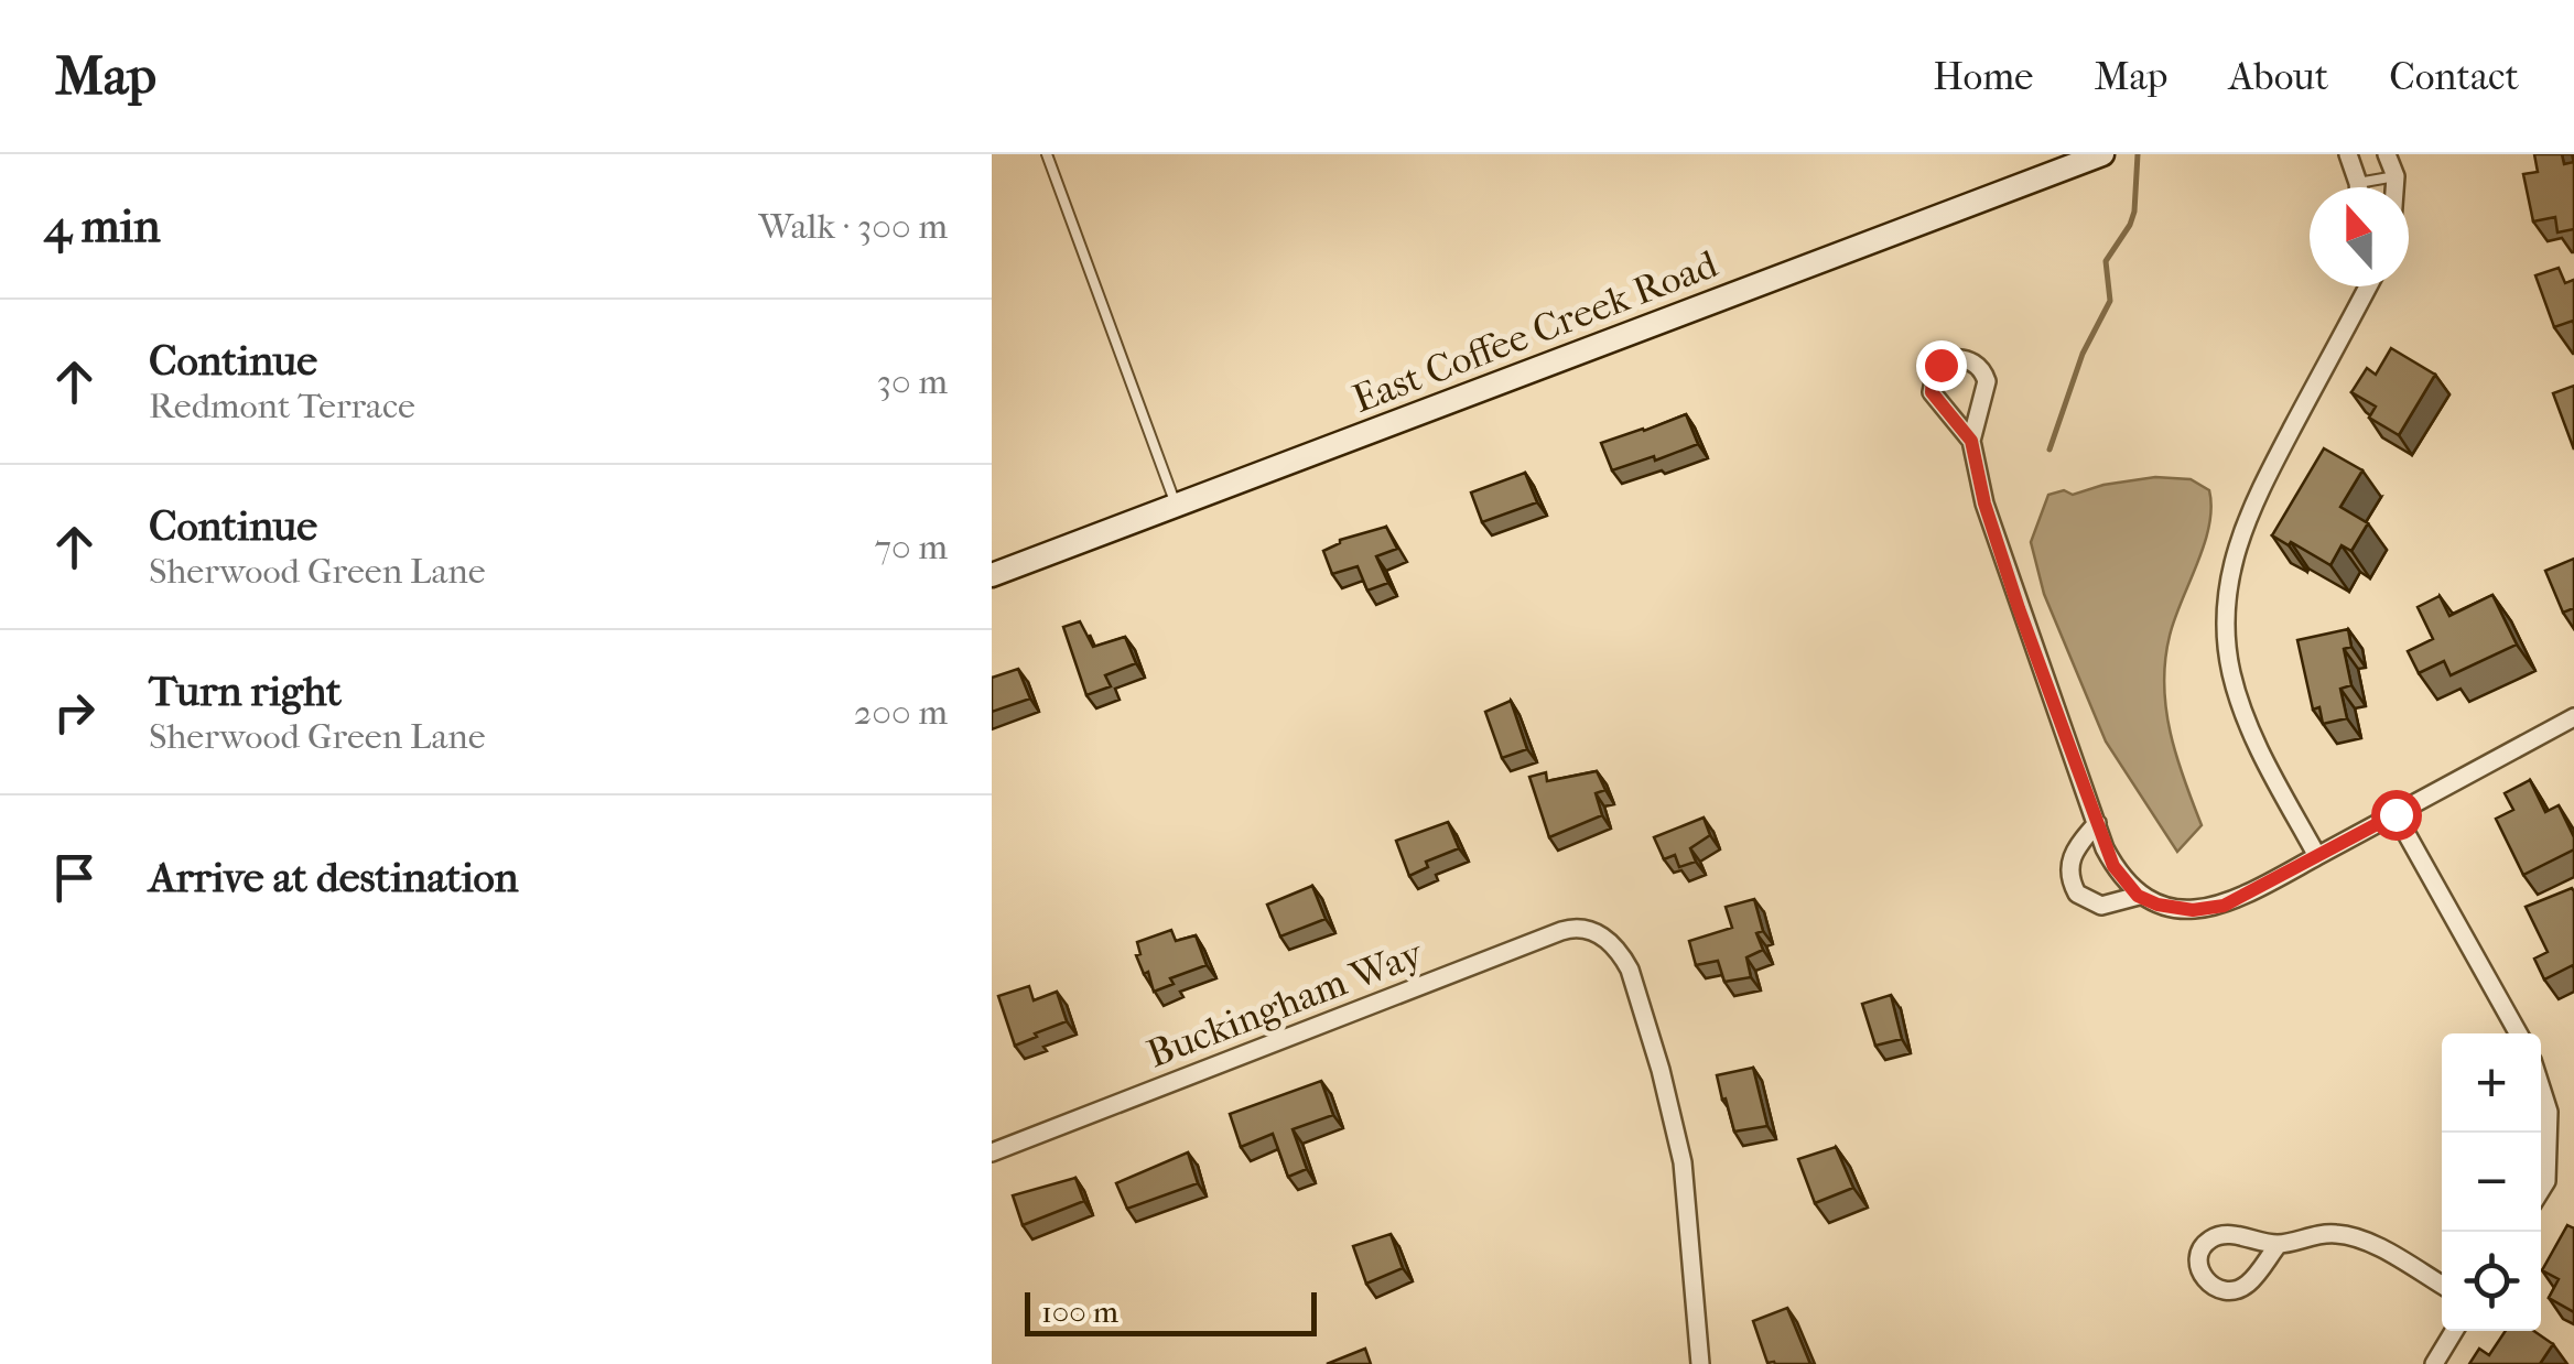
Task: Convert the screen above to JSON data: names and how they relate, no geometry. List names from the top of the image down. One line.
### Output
{"streets":{"street":["East Coffee Creek Road","Buckingham Way"]},"scale_bar":"100 m","north":"top","page":{"header":"Map","nav":["Home","Map","About","Contact"],"heading":["4 min","Walk · 300 m"],"list":[["Continue","Redmont Terrace","30 m"],["Continue","Sherwood Green Lane","70 m"],["Turn right","Sherwood Green Lane","200 m"],"Arrive at destination"],"map_buttons":["+","−"],"scale":"100 m"}}
